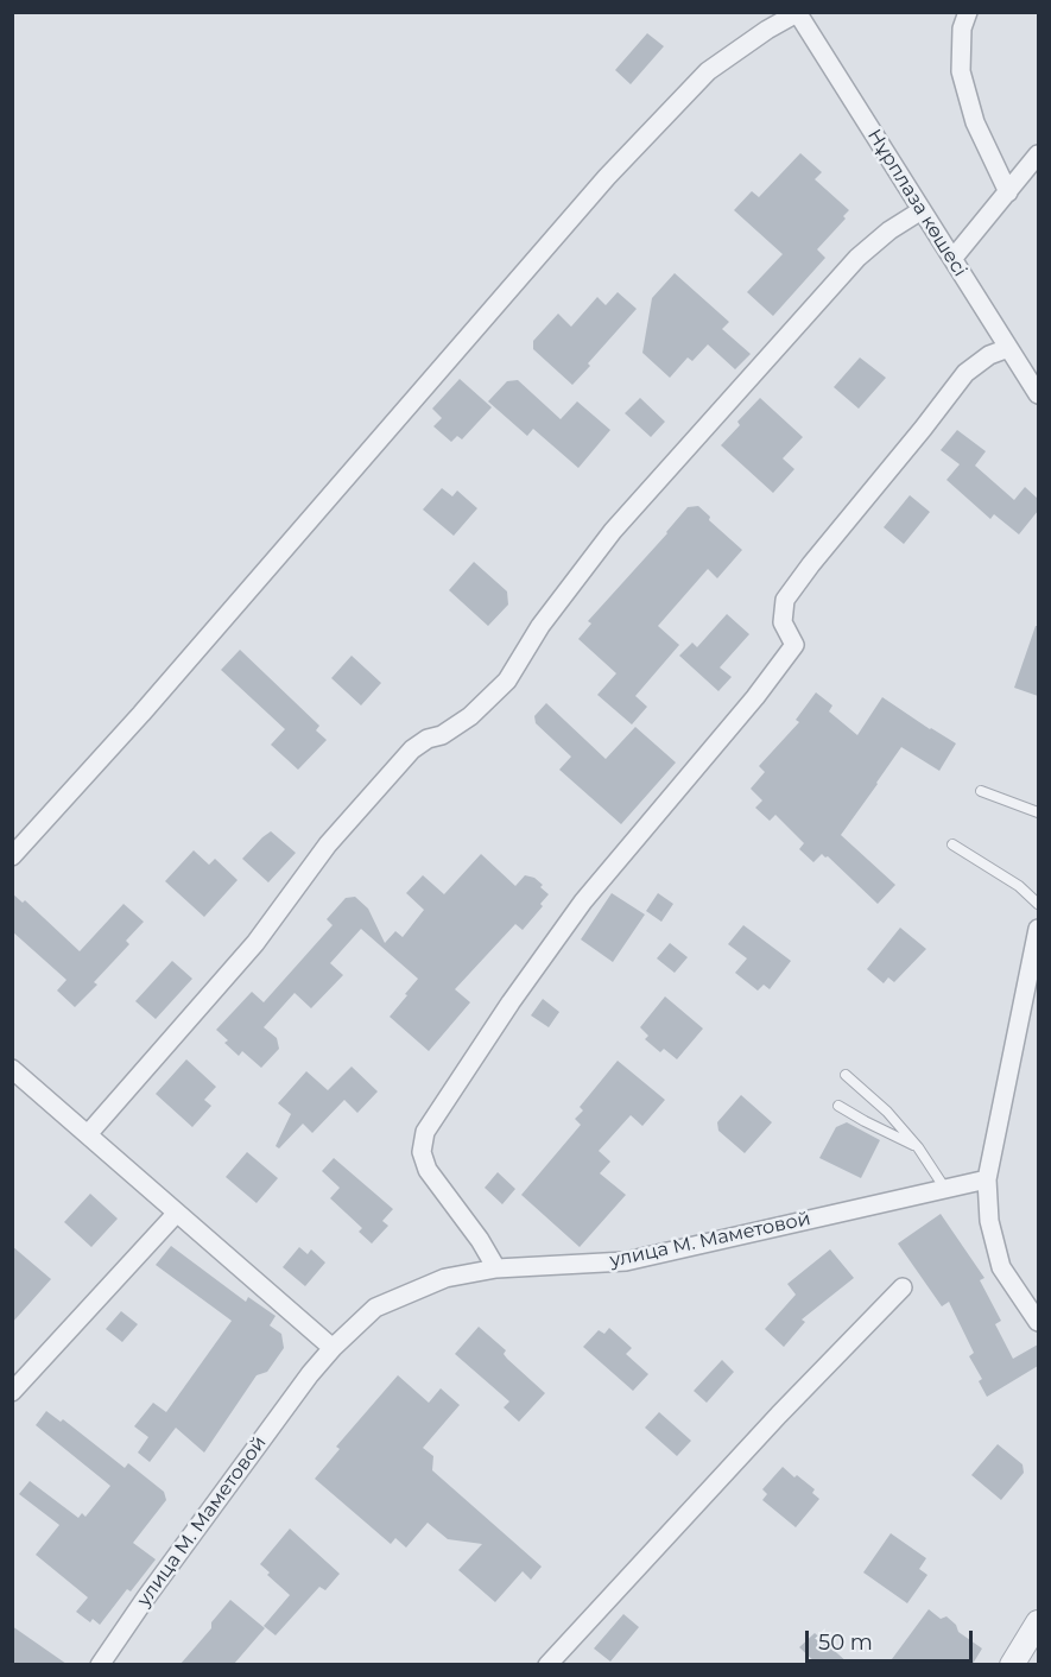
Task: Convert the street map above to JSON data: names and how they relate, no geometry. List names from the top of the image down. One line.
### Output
{"streets":{"street":["Нұрплаза көшесі","улица М. Маметовой"]},"scale_bar":"50 m"}
